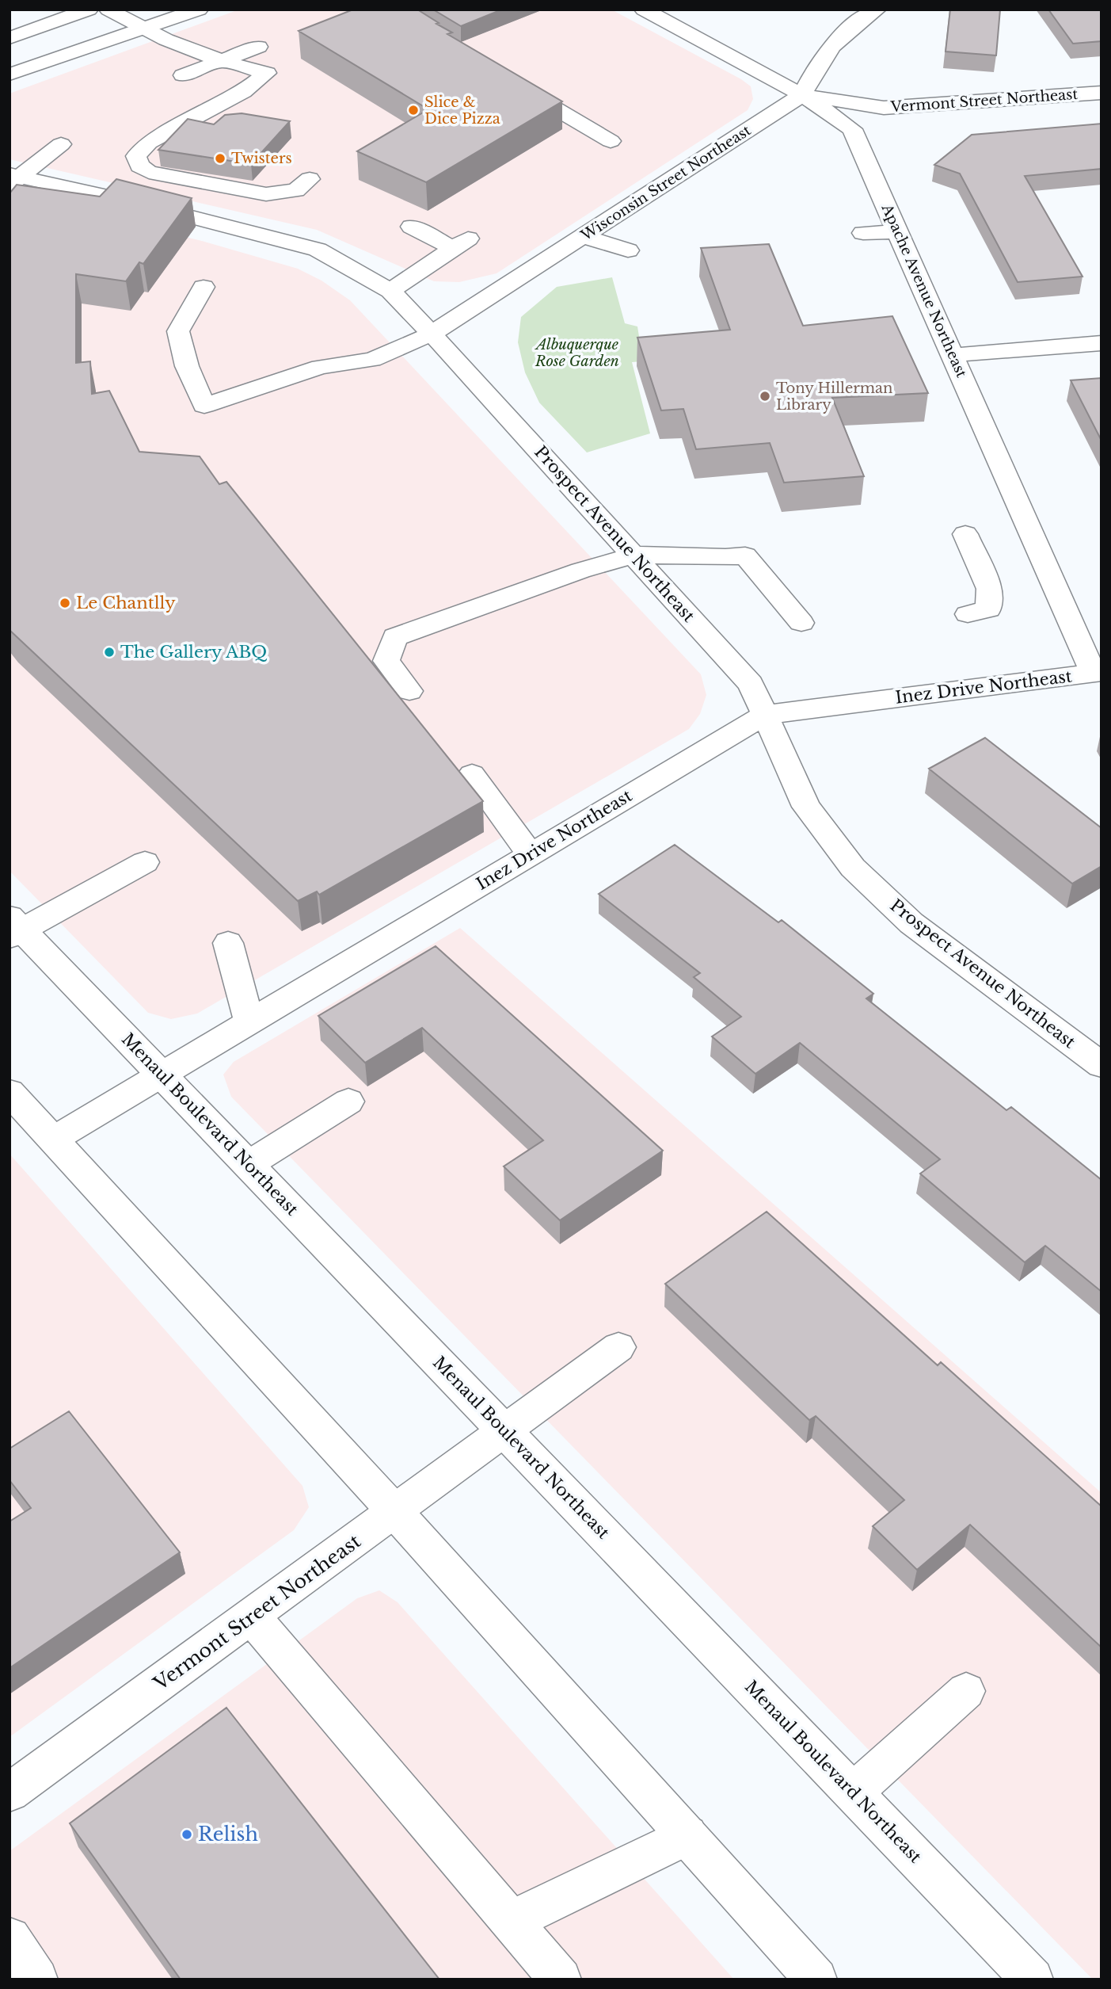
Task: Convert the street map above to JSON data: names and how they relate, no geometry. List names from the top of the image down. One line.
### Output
{"streets":{"street":["Vermont Street Northeast","Wisconsin Street Northeast","Apache Avenue Northeast","Prospect Avenue Northeast","Inez Drive Northeast","Menaul Boulevard Northeast"]},"crossings":[["Vermont Street Northeast","Wisconsin Street Northeast"],["Vermont Street Northeast","Apache Avenue Northeast"],["Vermont Street Northeast","Menaul Boulevard Northeast"],["Wisconsin Street Northeast","Apache Avenue Northeast"],["Wisconsin Street Northeast","Prospect Avenue Northeast"],["Apache Avenue Northeast","Inez Drive Northeast"],["Prospect Avenue Northeast","Inez Drive Northeast"],["Inez Drive Northeast","Menaul Boulevard Northeast"]],"parks":["Albuquerque Rose Garden"],"places":["Slice & Dice Pizza","Twisters","Tony Hillerman Library","Le Chantlly","The Gallery ABQ","Relish"]}
